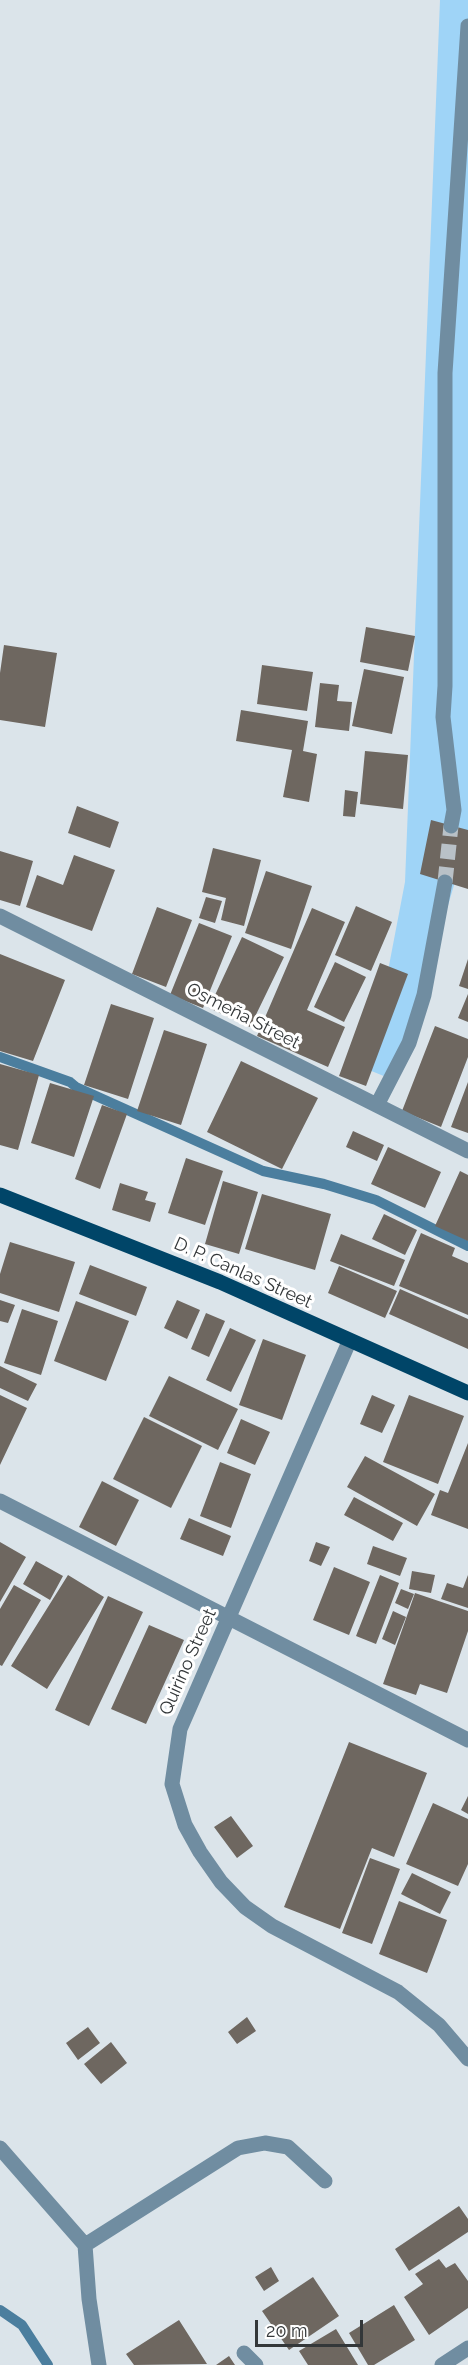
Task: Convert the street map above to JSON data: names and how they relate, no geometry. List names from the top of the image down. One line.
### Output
{"streets":{"main road":["D. P. Canlas Street"],"street":["Osmeña Street","Quirino Street"]},"crossings":[["D. P. Canlas Street","Quirino Street"]],"scale_bar":"20 m"}
